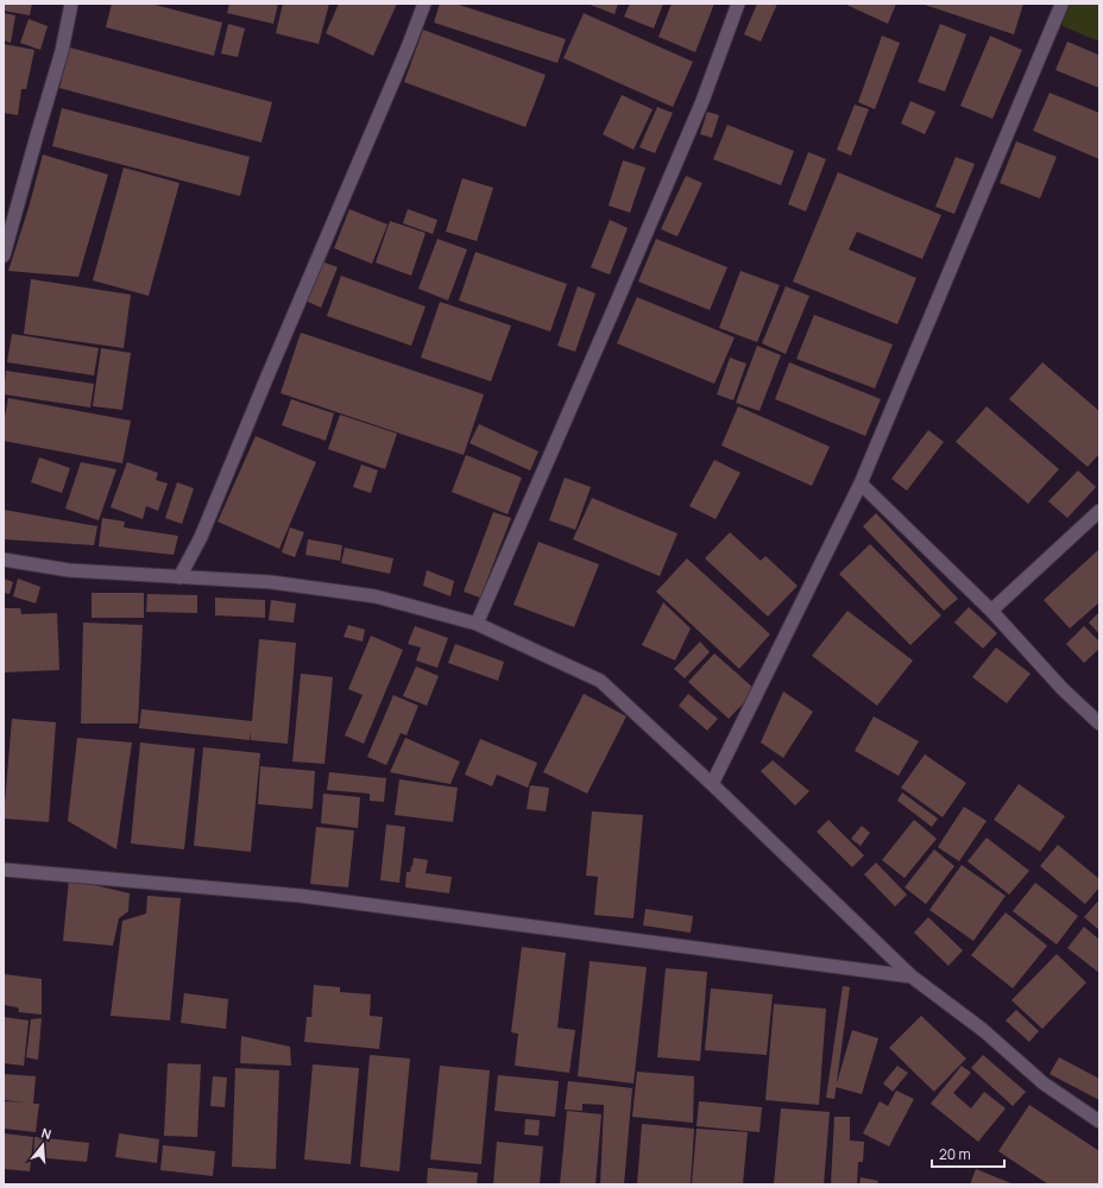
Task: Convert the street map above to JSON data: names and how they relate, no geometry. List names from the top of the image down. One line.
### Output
{"scale_bar":"20 m","north":"top"}
